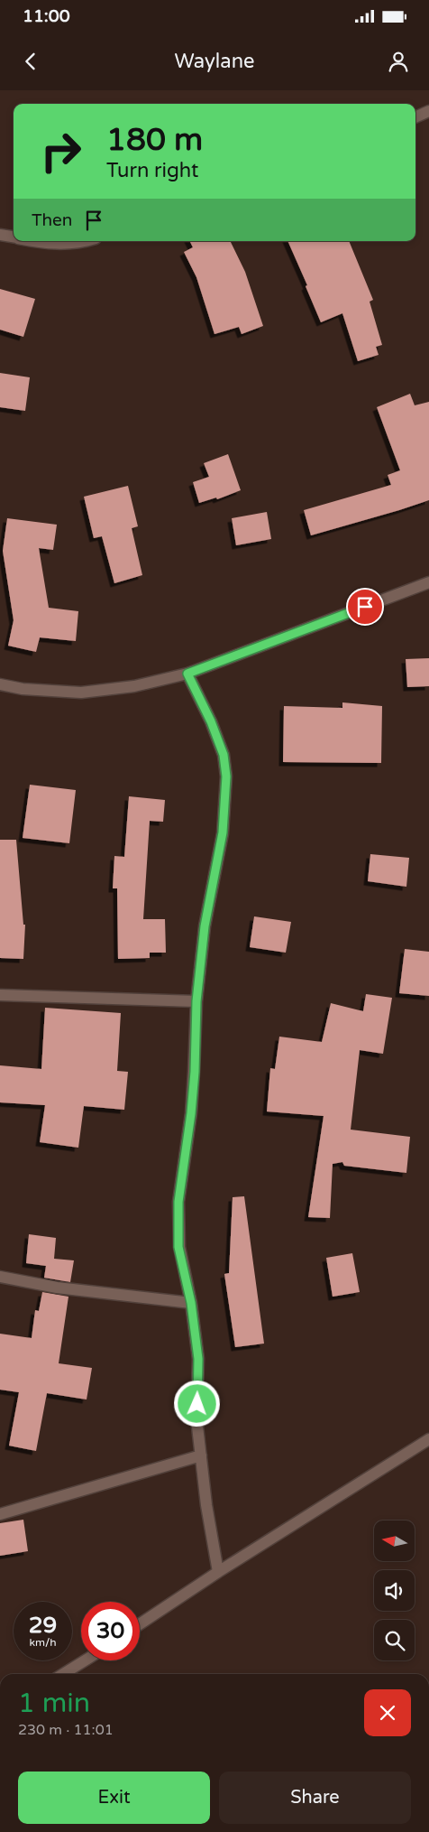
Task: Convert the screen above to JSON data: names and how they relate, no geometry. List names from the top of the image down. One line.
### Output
{"north":"left","page":{"status":"11:00","header":"Waylane","turn":["180 m","Turn right"],"then":"Then","speed":"29 km/h","limit":"30","heading":["1 min","230 m · 11:01"],"buttons":["Exit","Share"]}}
